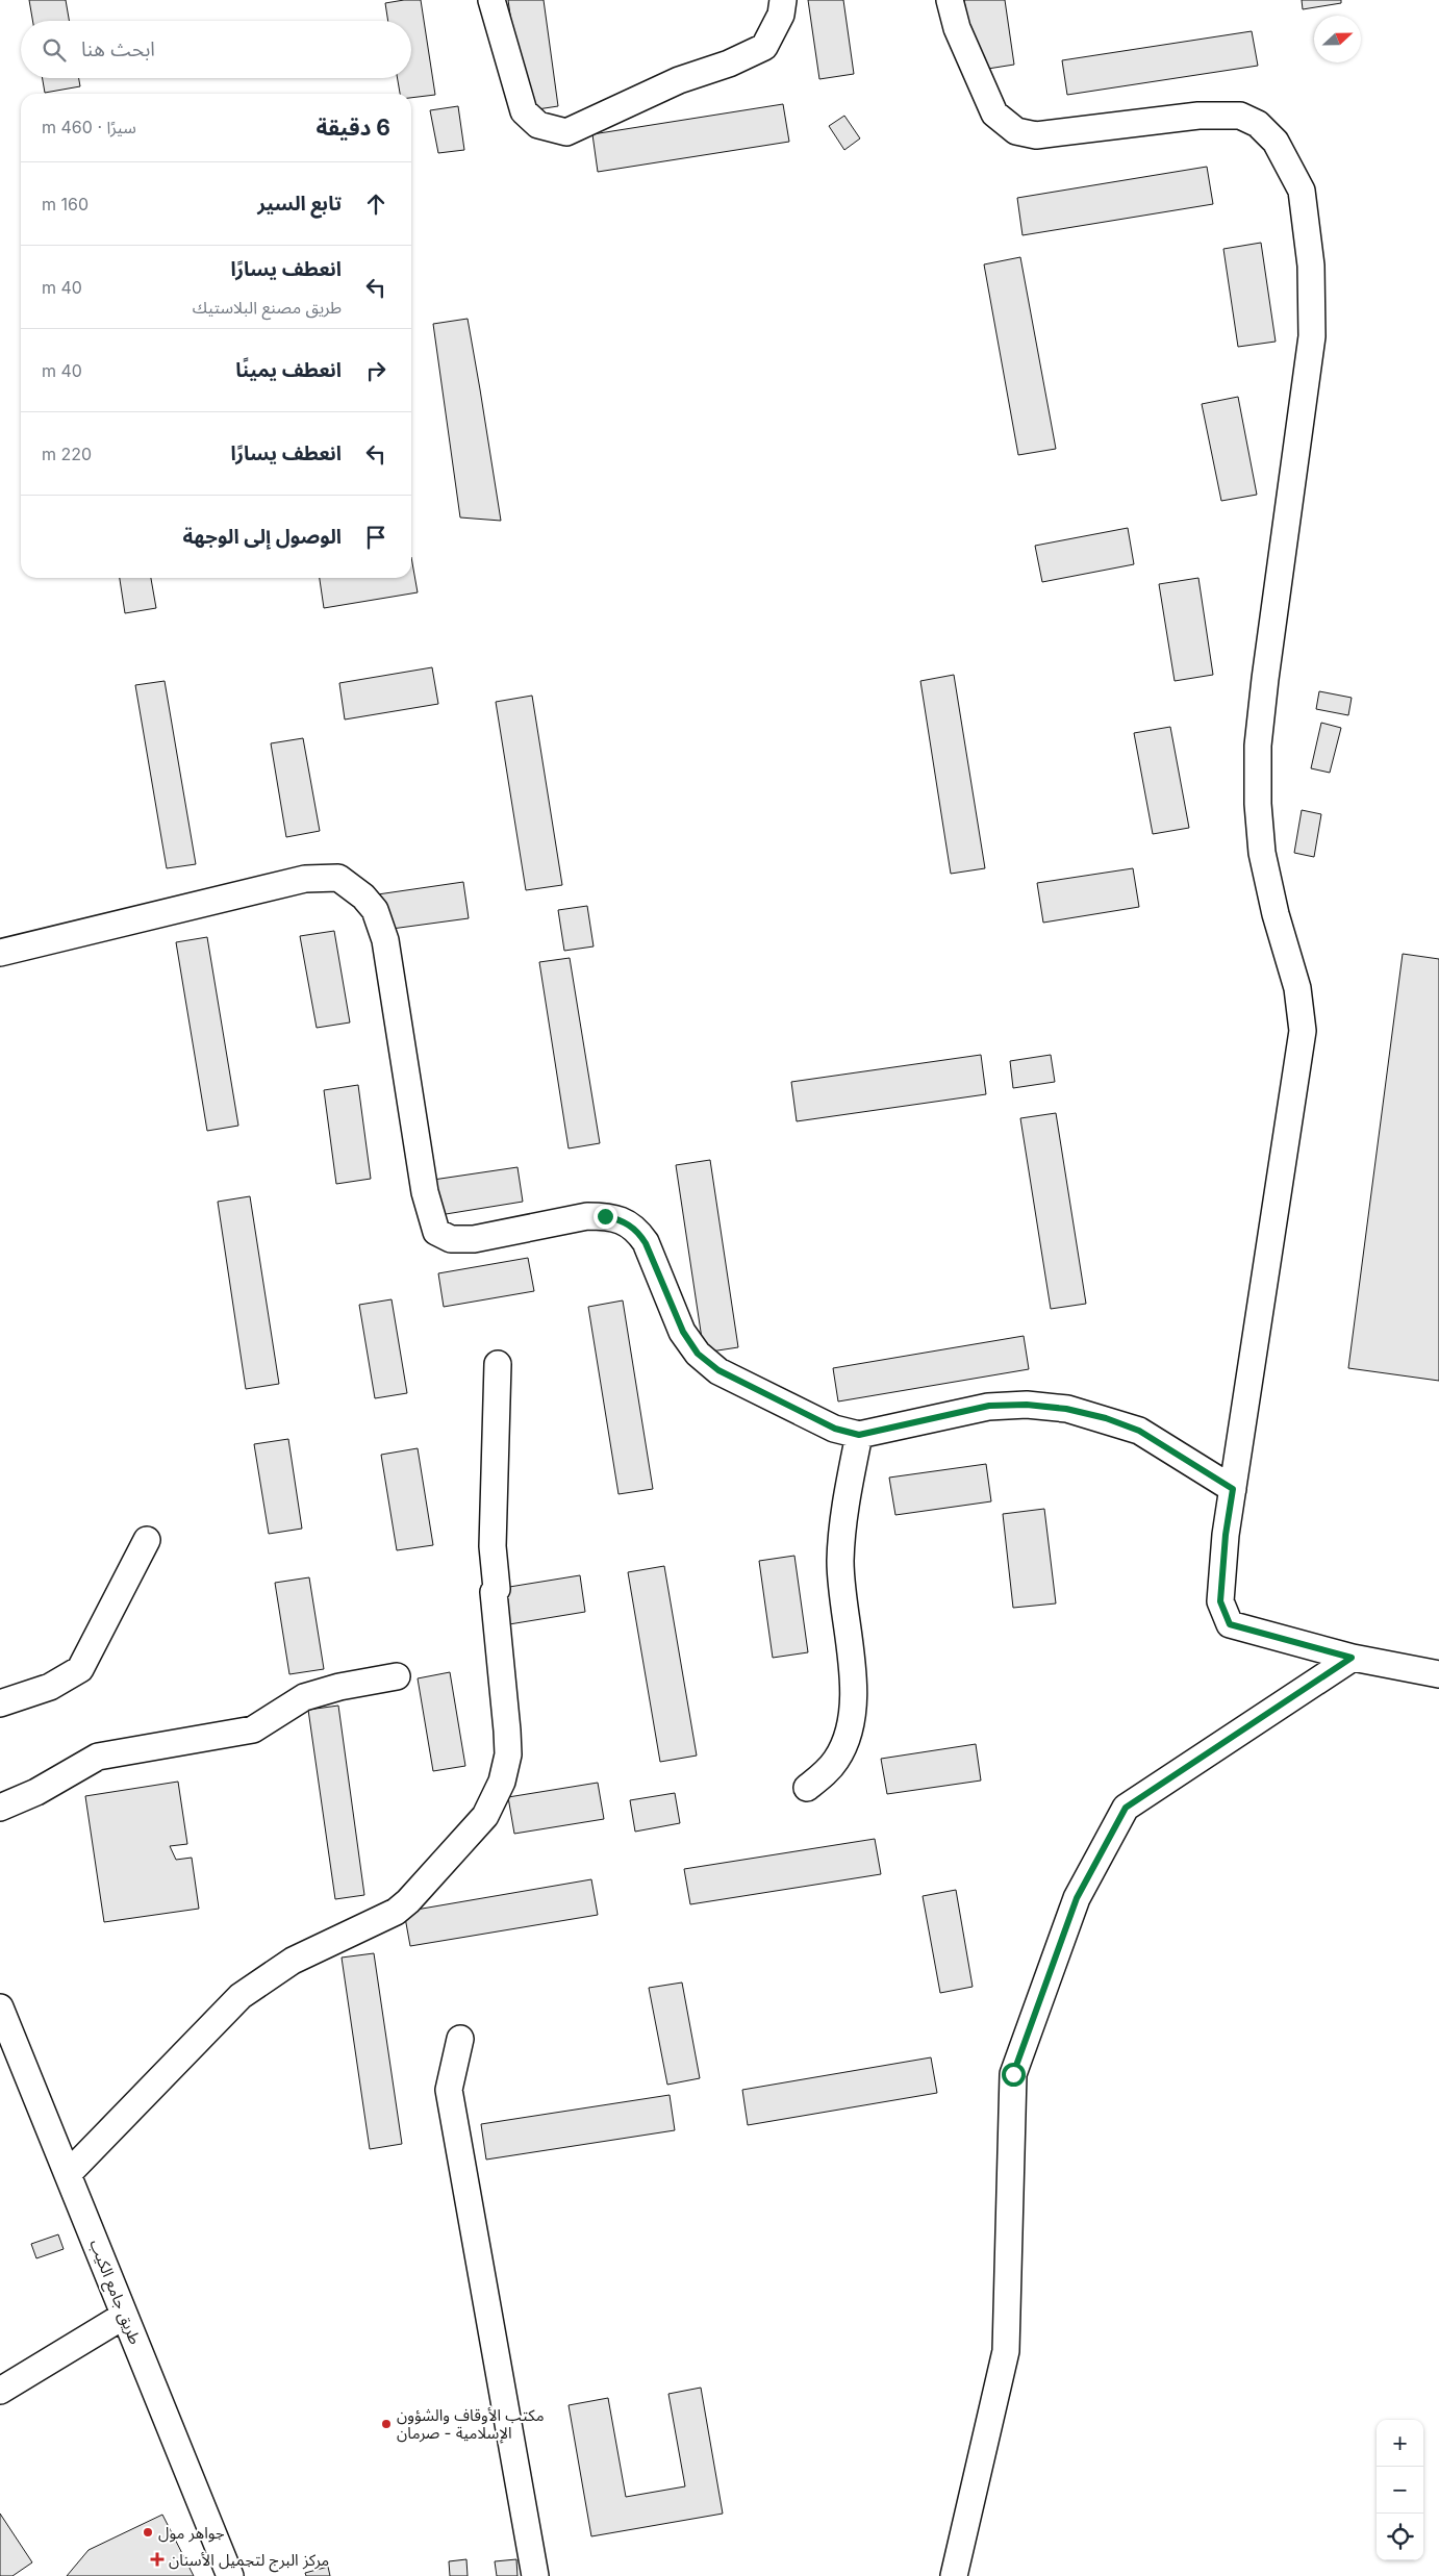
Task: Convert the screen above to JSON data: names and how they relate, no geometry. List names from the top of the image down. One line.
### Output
{"streets":{"street":["طريق جامع الكيب"]},"places":{"other":["مكتب الأوقاف والشؤون الإسلامية - صرمان","جواهر مول"],"health":["مركز البرج لتجميل الأسنان"]},"north":"right","page":{"search":"ابحث هنا","heading":["6 دقيقة","سيرًا · 460 m"],"list":[["تابع السير","160 m"],["انعطف يسارًا","طريق مصنع البلاستيك","40 m"],["انعطف يمينًا","40 m"],["انعطف يسارًا","220 m"],"الوصول إلى الوجهة"],"map_buttons":["+","−"]}}
